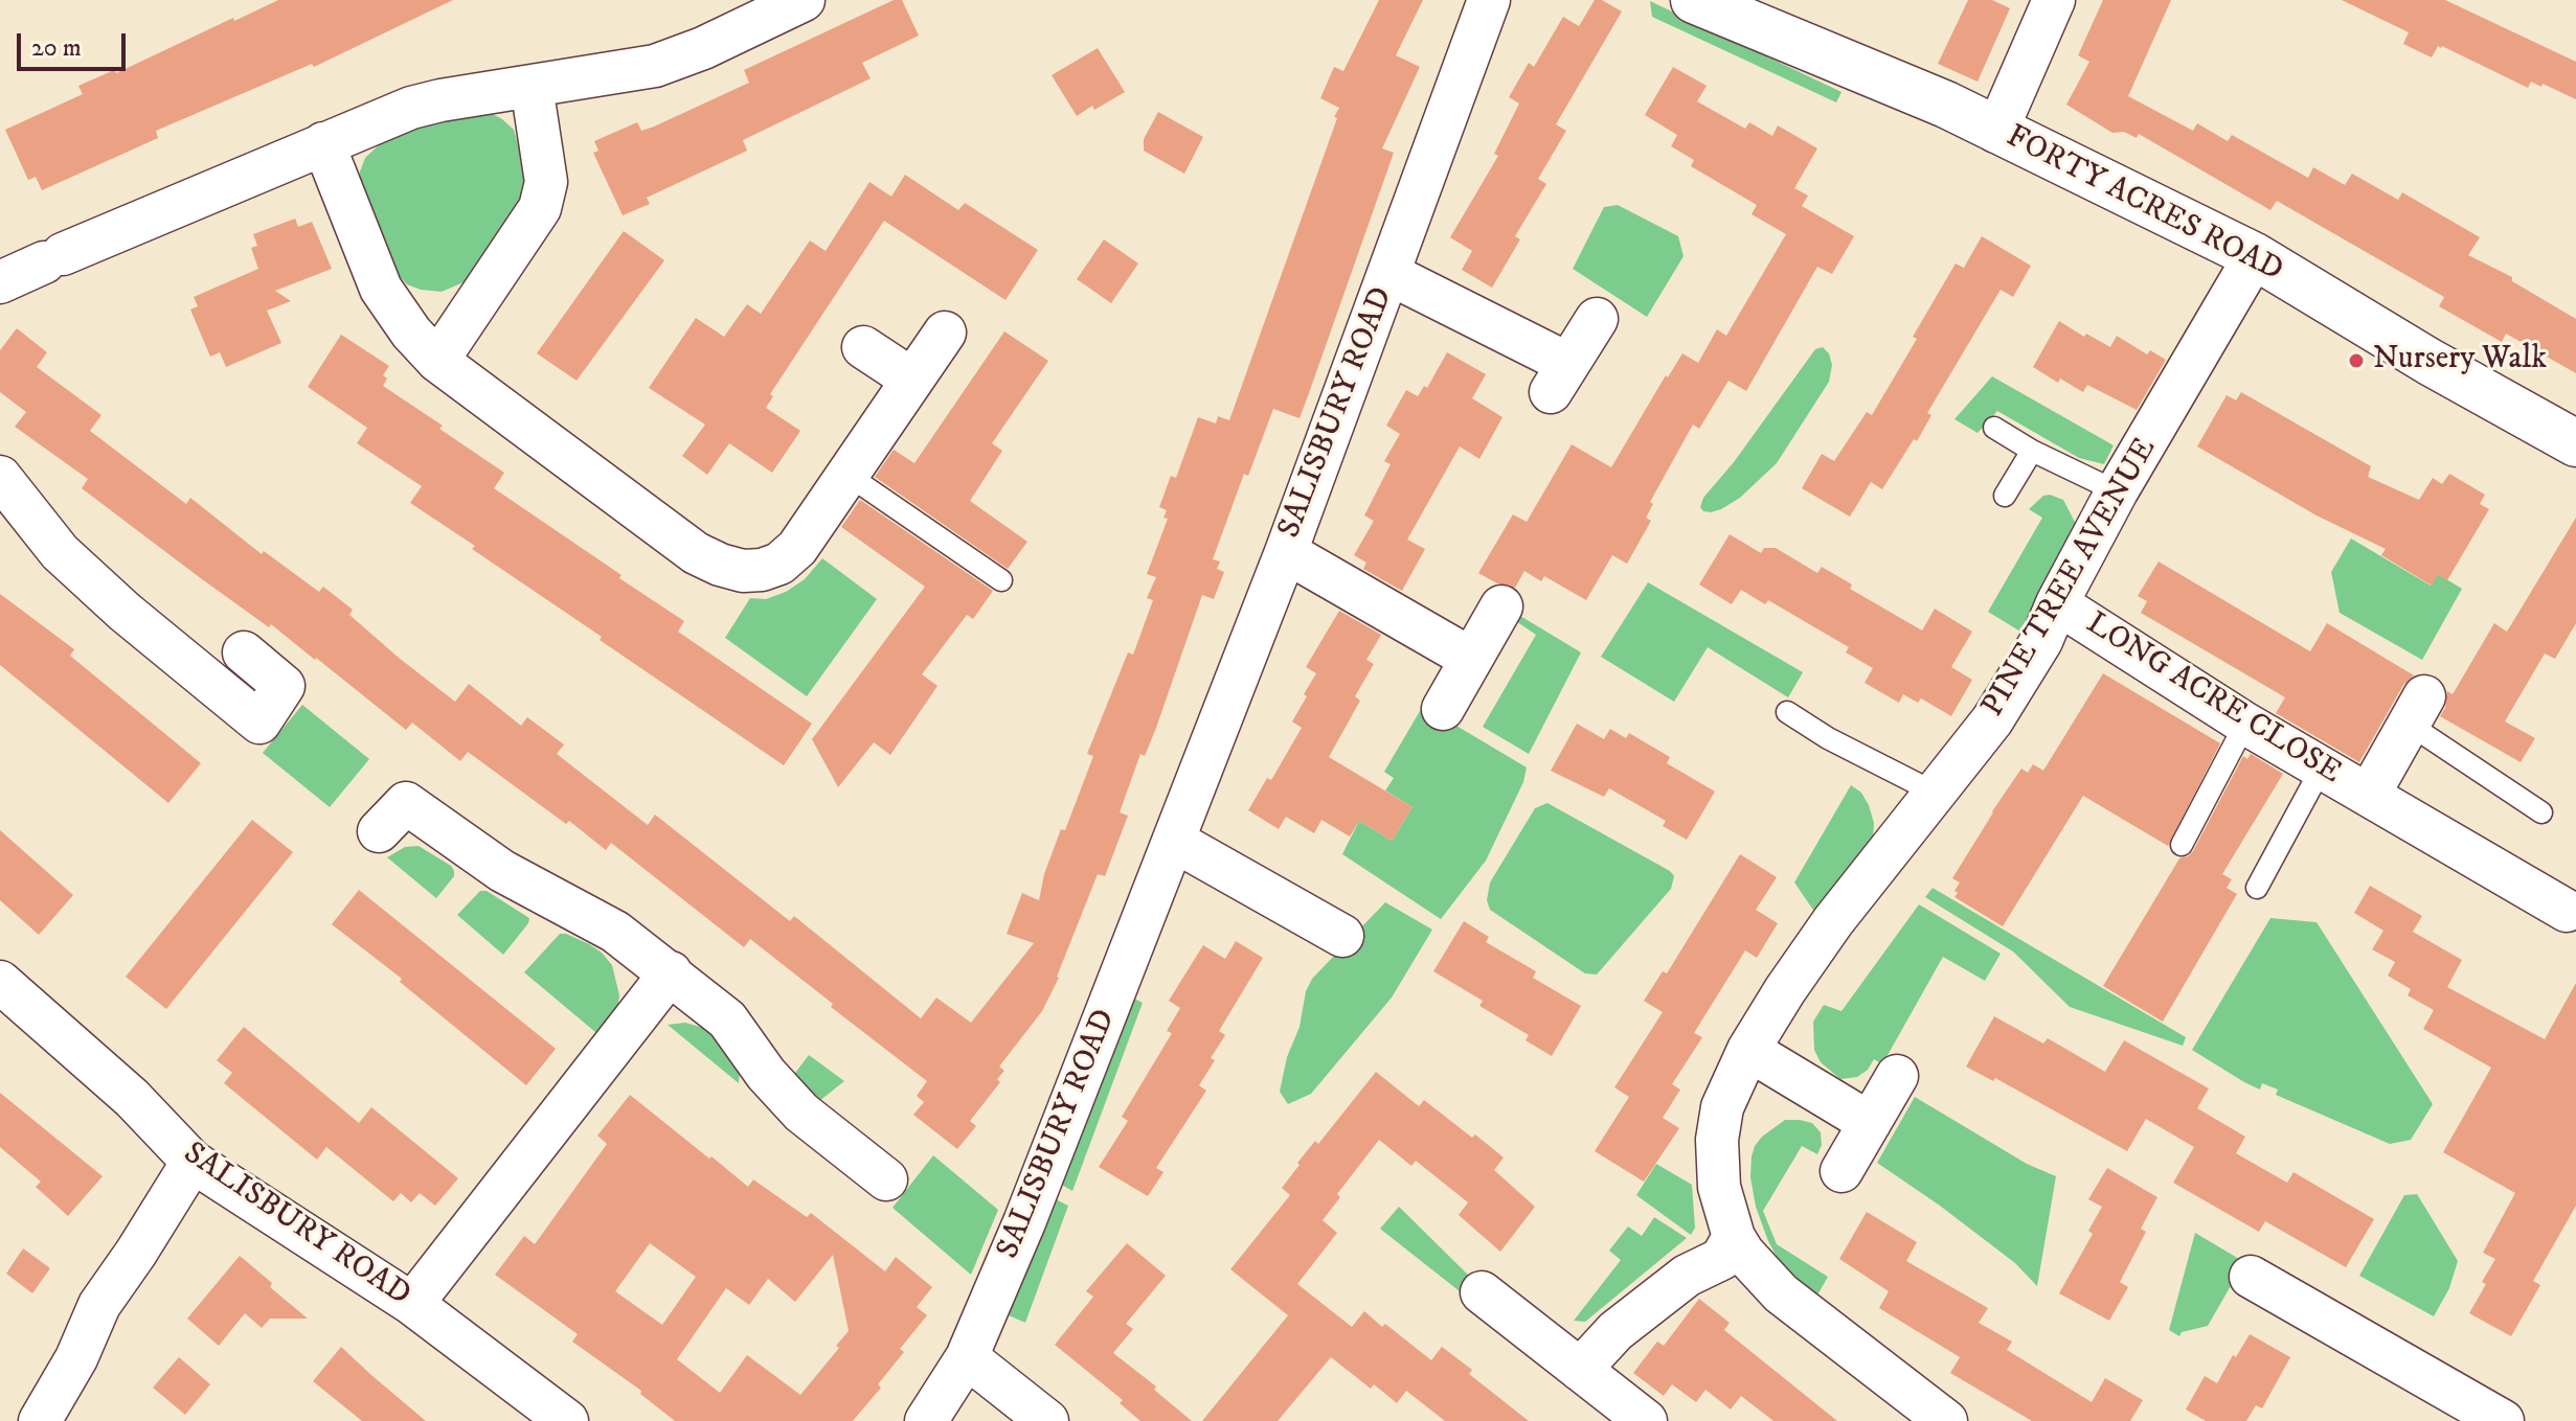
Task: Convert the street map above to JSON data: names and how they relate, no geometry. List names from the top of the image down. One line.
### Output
{"streets":{"street":["FORTY ACRES ROAD","SALISBURY ROAD","PINE TREE AVENUE","LONG ACRE CLOSE"]},"crossings":[["FORTY ACRES ROAD","PINE TREE AVENUE"],["PINE TREE AVENUE","LONG ACRE CLOSE"]],"places":["Nursery Walk"],"scale_bar":"20 m"}
